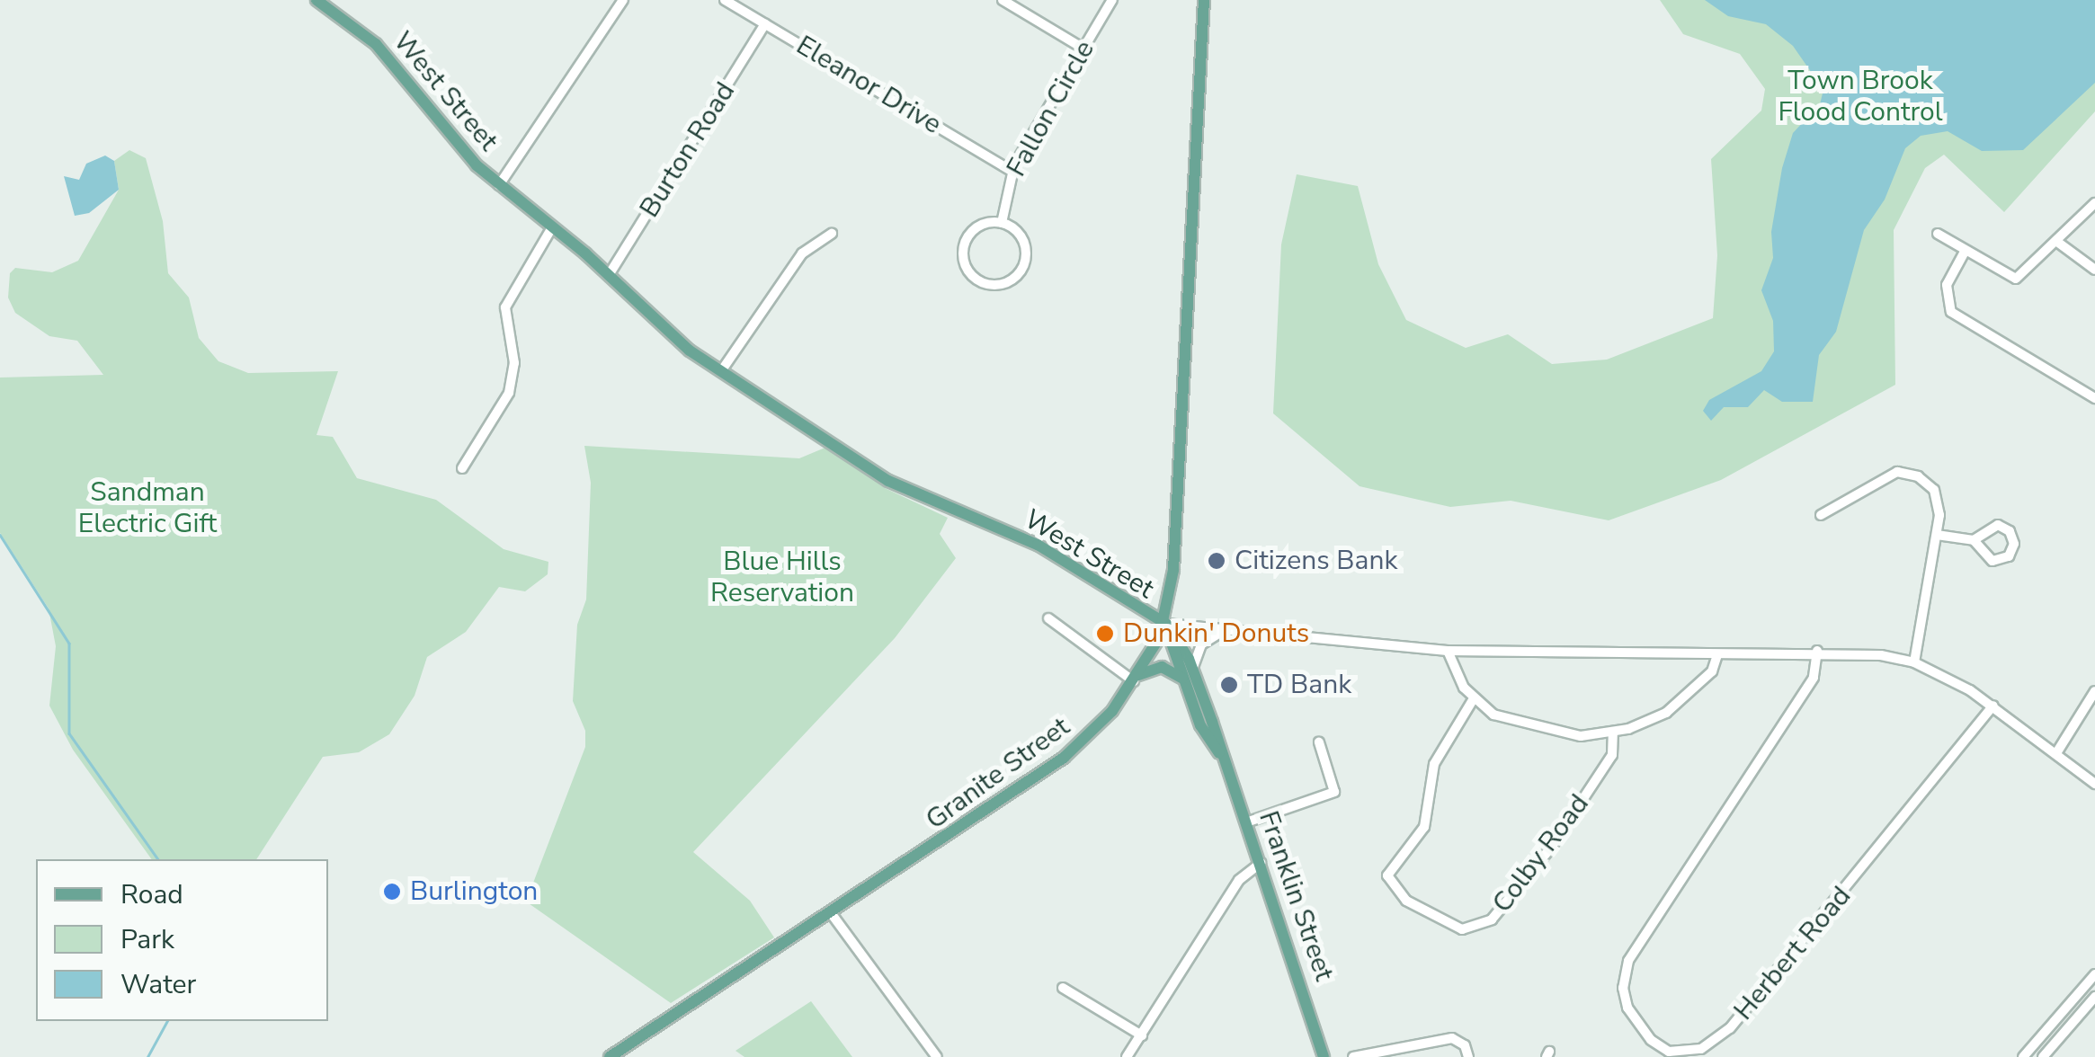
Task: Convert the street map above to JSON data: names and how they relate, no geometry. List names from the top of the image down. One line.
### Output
{"streets":{"main road":["West Street","Granite Street","Franklin Street"],"street":["Eleanor Drive","Fallon Circle","Burton Road","Colby Road","Herbert Road"]},"crossings":[["Eleanor Drive","Fallon Circle"],["Eleanor Drive","Burton Road"],["West Street","Burton Road"],["West Street","Granite Street"],["West Street","Franklin Street"],["West Street","Herbert Road"],["Granite Street","Franklin Street"]],"parks":["Town Brook Flood Control","Sandman Electric Gift","Blue Hills Reservation"],"places":["Citizens Bank","Dunkin' Donuts","TD Bank","Burlington"],"legend":["Road","Park","Water"]}
